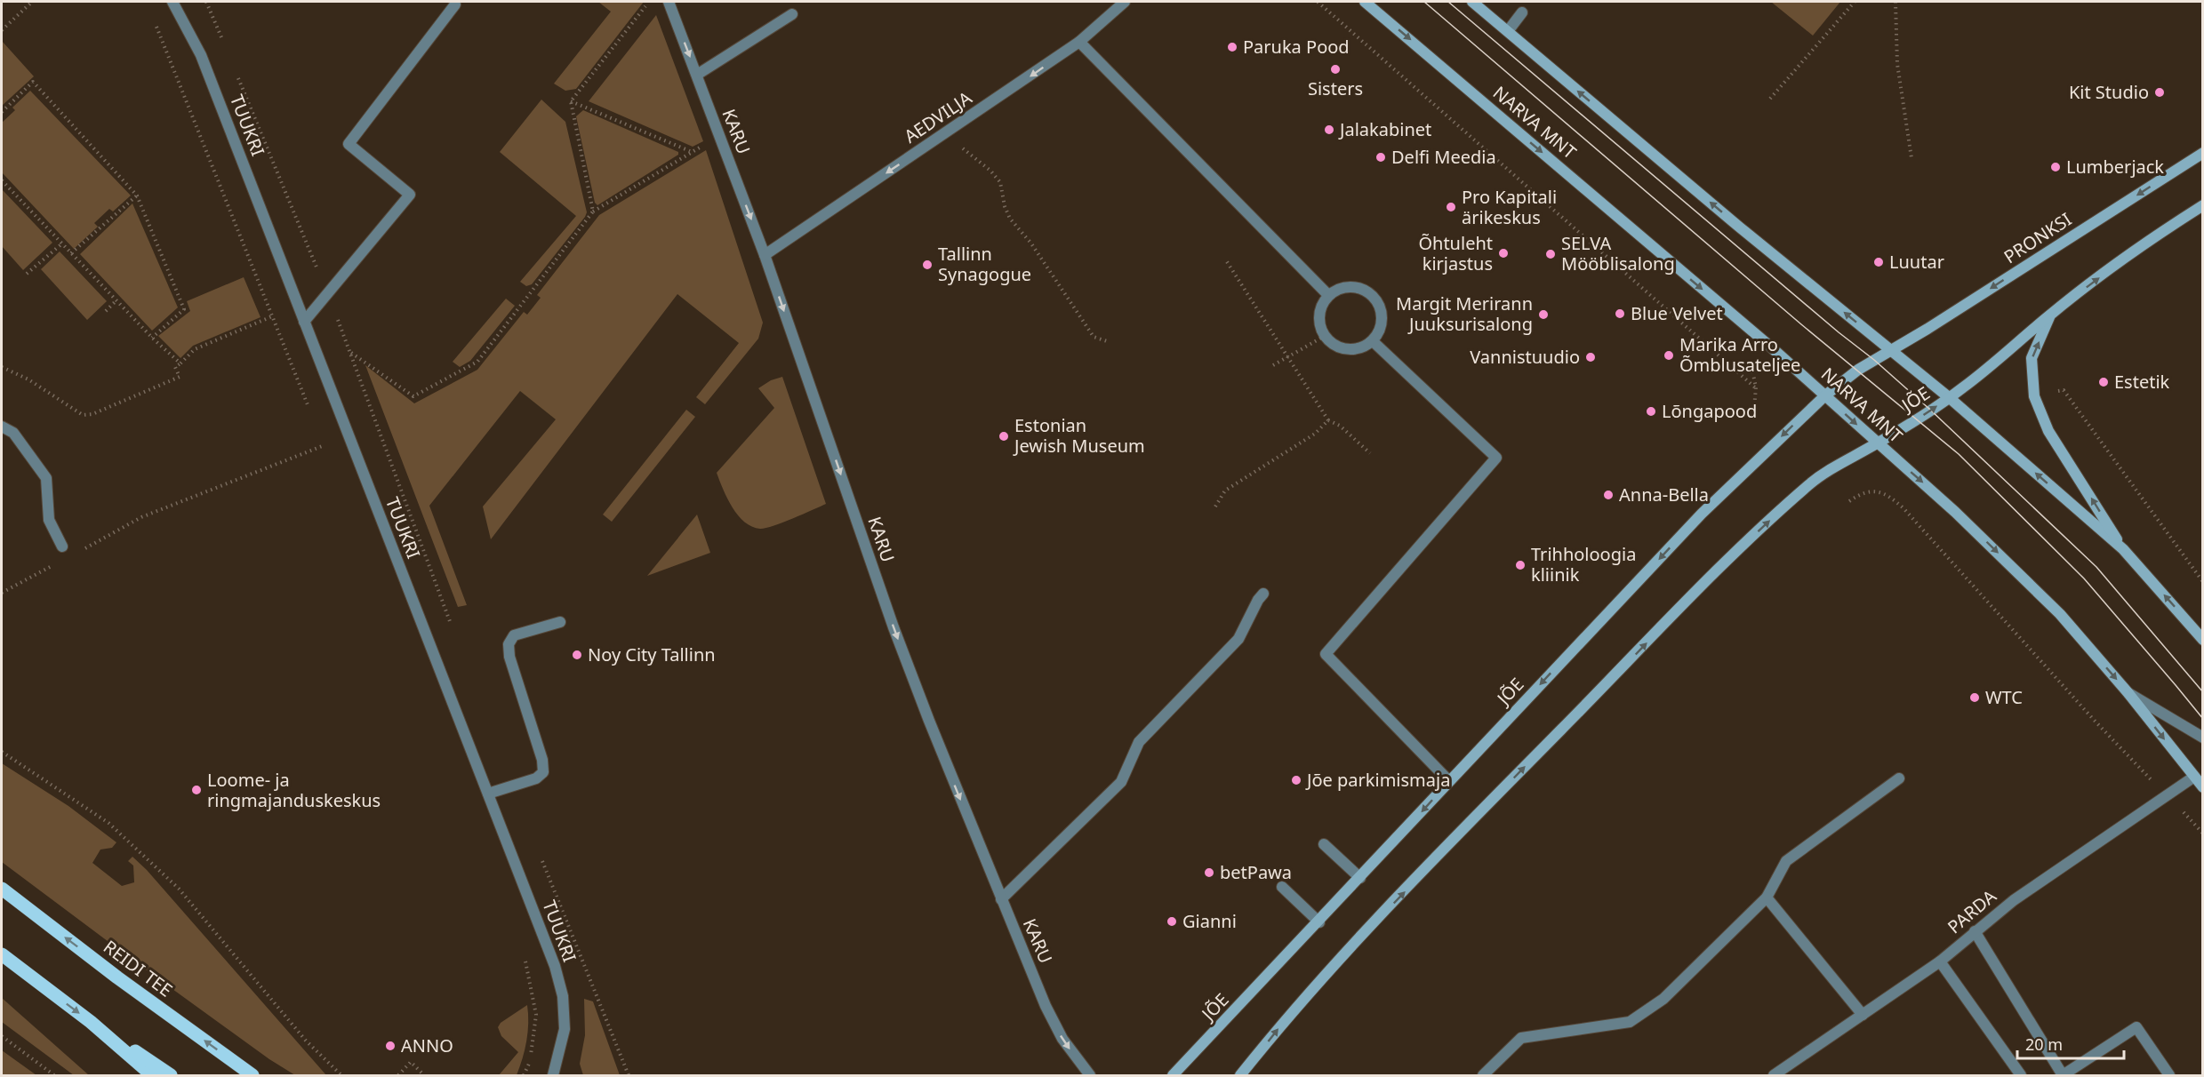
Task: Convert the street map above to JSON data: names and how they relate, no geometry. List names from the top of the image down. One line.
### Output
{"streets":{"main road":["NARVA MNT","PRONKSI","JÕE","REIDI TEE"],"street":["AEDVILJA","TUUKRI","KARU","PARDA"]},"crossings":[["AEDVILJA","KARU"],["NARVA MNT","JÕE"],["NARVA MNT","PARDA"],["PRONKSI","JÕE"]],"one_way":["AEDVILJA","KARU"],"places":["Paruka Pood","Sisters","Kit Studio","Jalakabinet","Delfi Meedia","Lumberjack","Pro Kapitali ärikeskus","Õhtuleht kirjastus","SELVA Mööblisalong","Luutar","Tallinn Synagogue","Blue Velvet","Margit Merirann Juuksurisalong","Marika Arro Õmblusateljee","Vannistuudio","Estetik","Lõngapood","Estonian Jewish Museum","Anna-Bella","Trihholoogia kliinik","Noy City Tallinn","WTC","Jõe parkimismaja","Loome- ja ringmajanduskeskus","betPawa","Gianni","ANNO"],"scale_bar":"20 m"}
